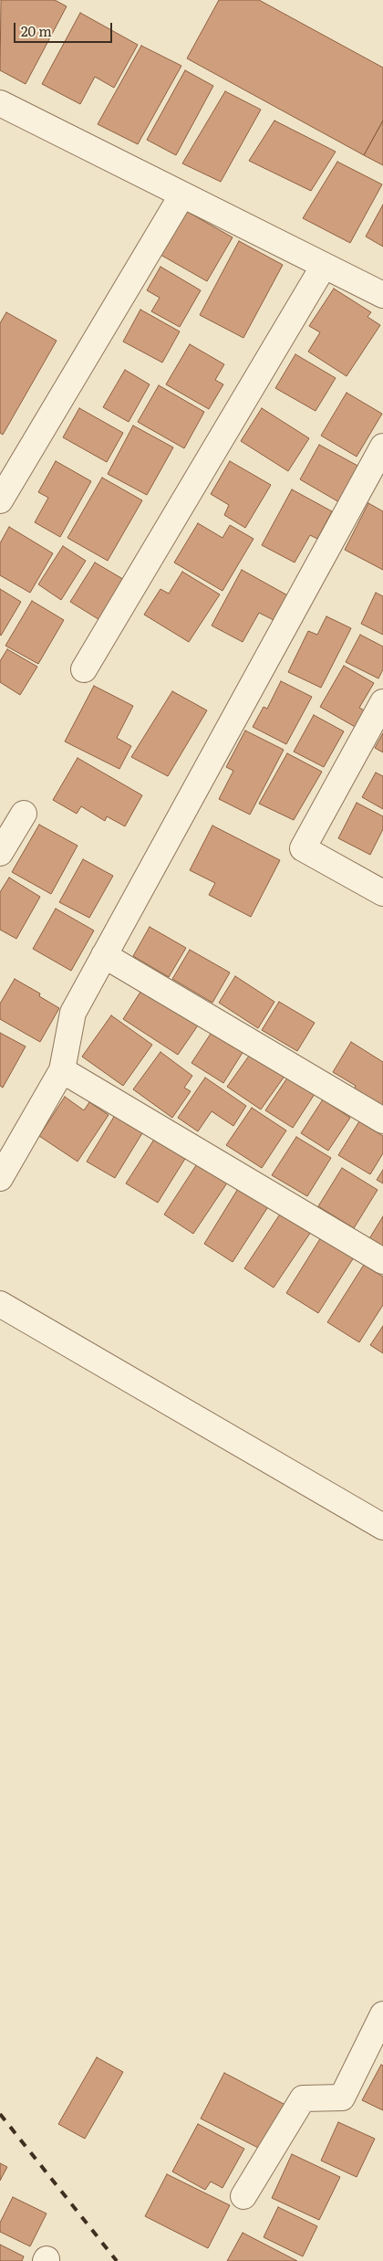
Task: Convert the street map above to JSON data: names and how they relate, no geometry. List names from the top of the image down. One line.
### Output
{"scale_bar":"20 m"}
